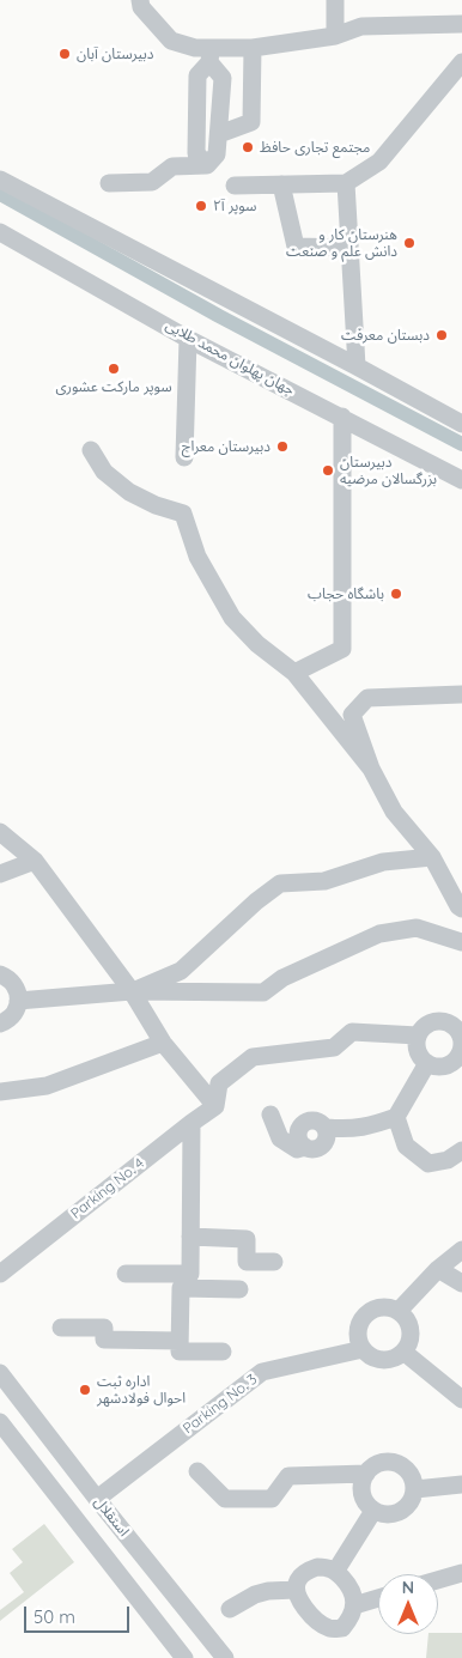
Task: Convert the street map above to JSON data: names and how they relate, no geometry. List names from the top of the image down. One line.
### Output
{"streets":{"street":["جهان پهلوان محمد طلایی","Parking No. 4","Parking No. 3","استقلال"]},"crossings":[["Parking No. 3","استقلال"]],"places":["دبیرستان آبان","مجتمع تجاری حافظ","سوپر آ۲","هنرستان کار و دانش علم و صنعت","دبستان معرفت","سوپر مارکت عشوری","دبیرستان معراج","دبیرستان بزرگسالان مرضیه","باشگاه حجاب","اداره ثبت احوال فولادشهر"],"scale_bar":"50 m","north":"top"}
